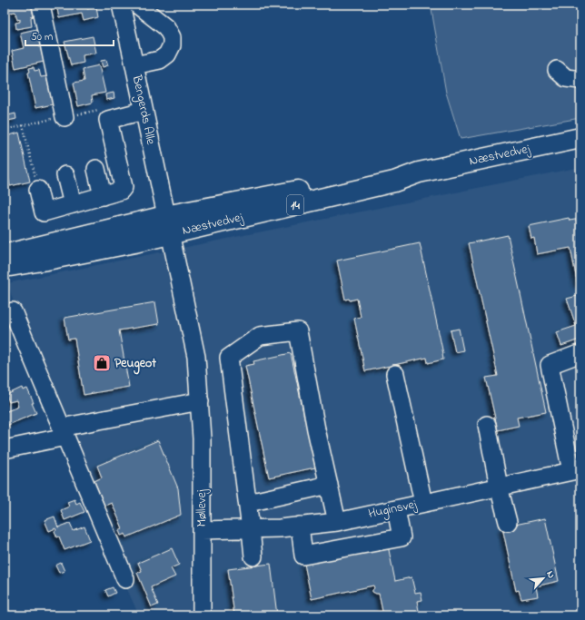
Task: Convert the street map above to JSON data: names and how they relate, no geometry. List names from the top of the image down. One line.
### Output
{"streets":{"main road":["Næstvedvej","14"],"street":["Bengerds Alle","Møllevej","Huginsvej"]},"crossings":[["Bengerds Alle","Næstvedvej"],["Bengerds Alle","Møllevej"],["Næstvedvej","Møllevej"],["Møllevej","Huginsvej"]],"places":{"shop":["Peugeot"]},"scale_bar":"50 m","north":"top right"}
